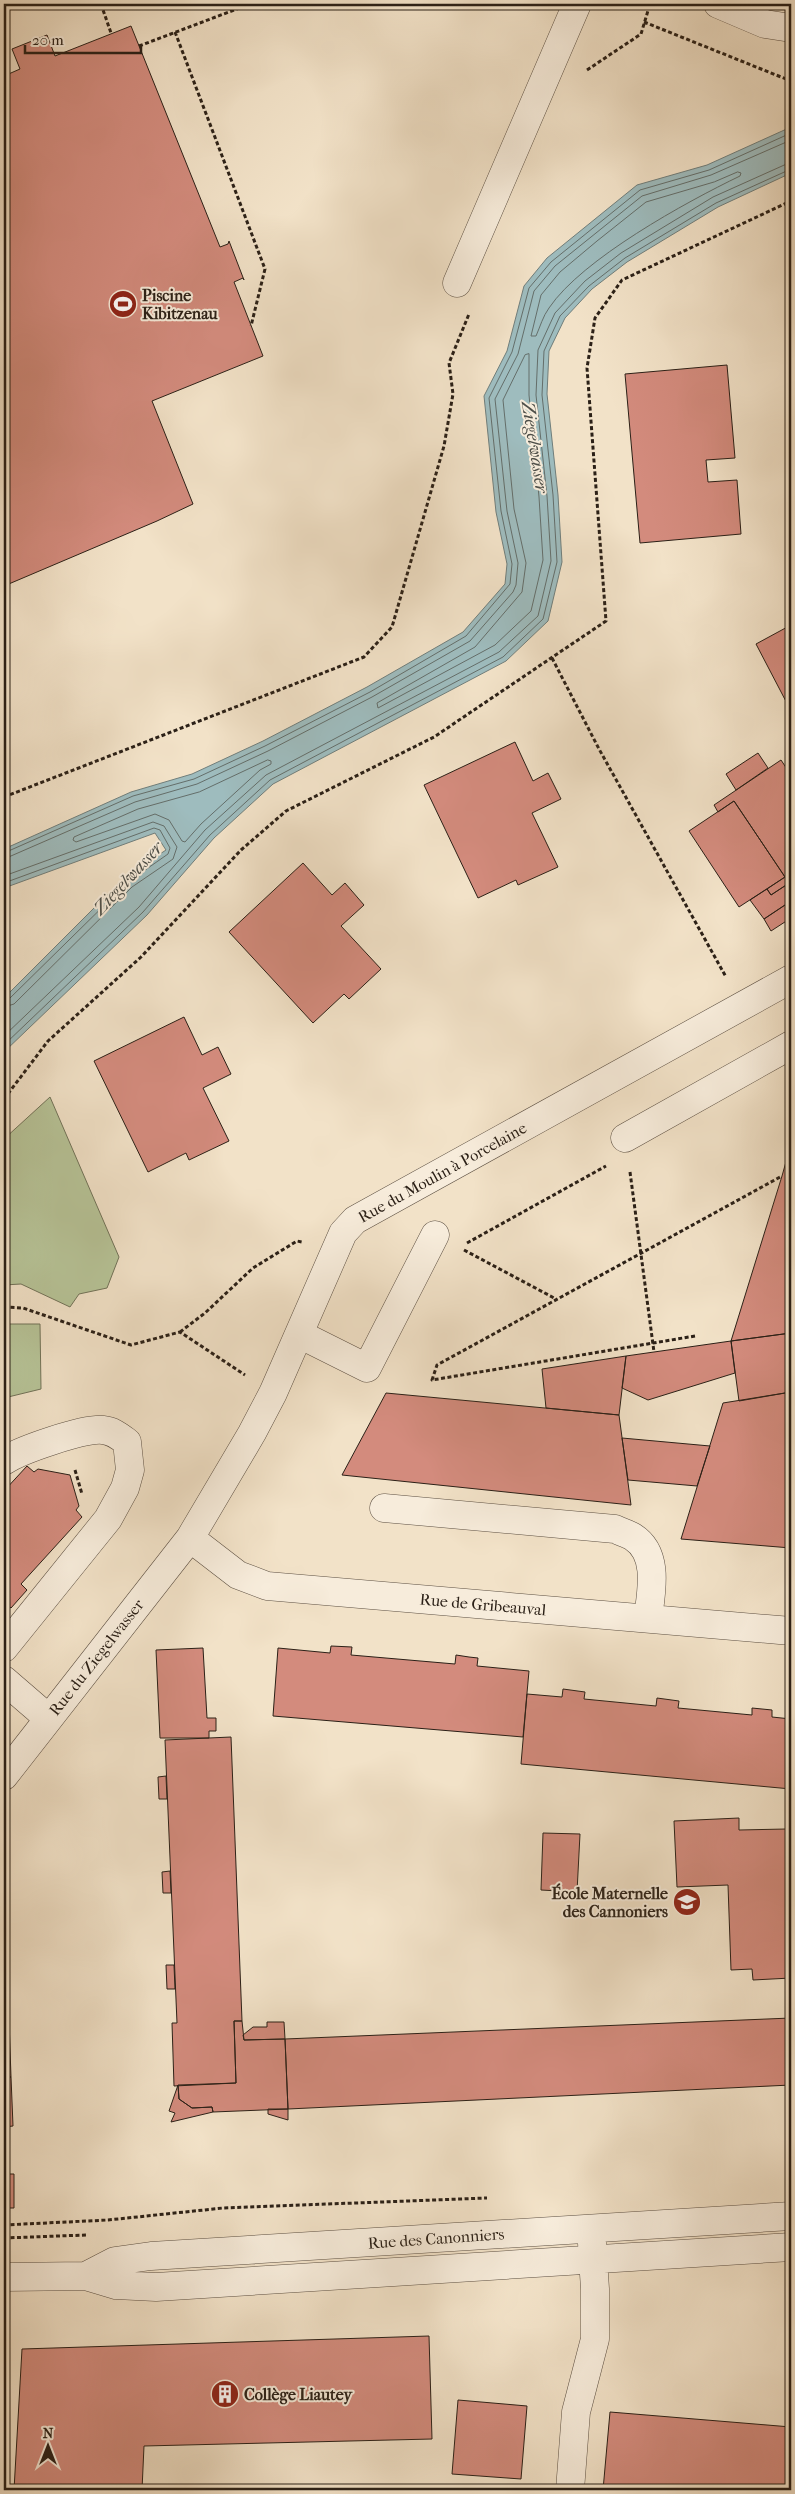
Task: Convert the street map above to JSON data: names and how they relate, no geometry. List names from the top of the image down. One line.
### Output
{"streets":{"street":["Rue du Moulin à Porcelaine","Rue de Gribeauval","Rue du Ziegelwasser","Rue des Canonniers"]},"crossings":[["Rue du Moulin à Porcelaine","Rue de Gribeauval"],["Rue du Moulin à Porcelaine","Rue du Ziegelwasser"],["Rue de Gribeauval","Rue du Ziegelwasser"]],"water":["Ziegelwasser"],"places":{"sports":["Piscine Kibitzenau"],"school or university":["École Maternelle des Cannoniers"],"building":["Collège Liautey"]},"scale_bar":"20 m","north":"top"}
